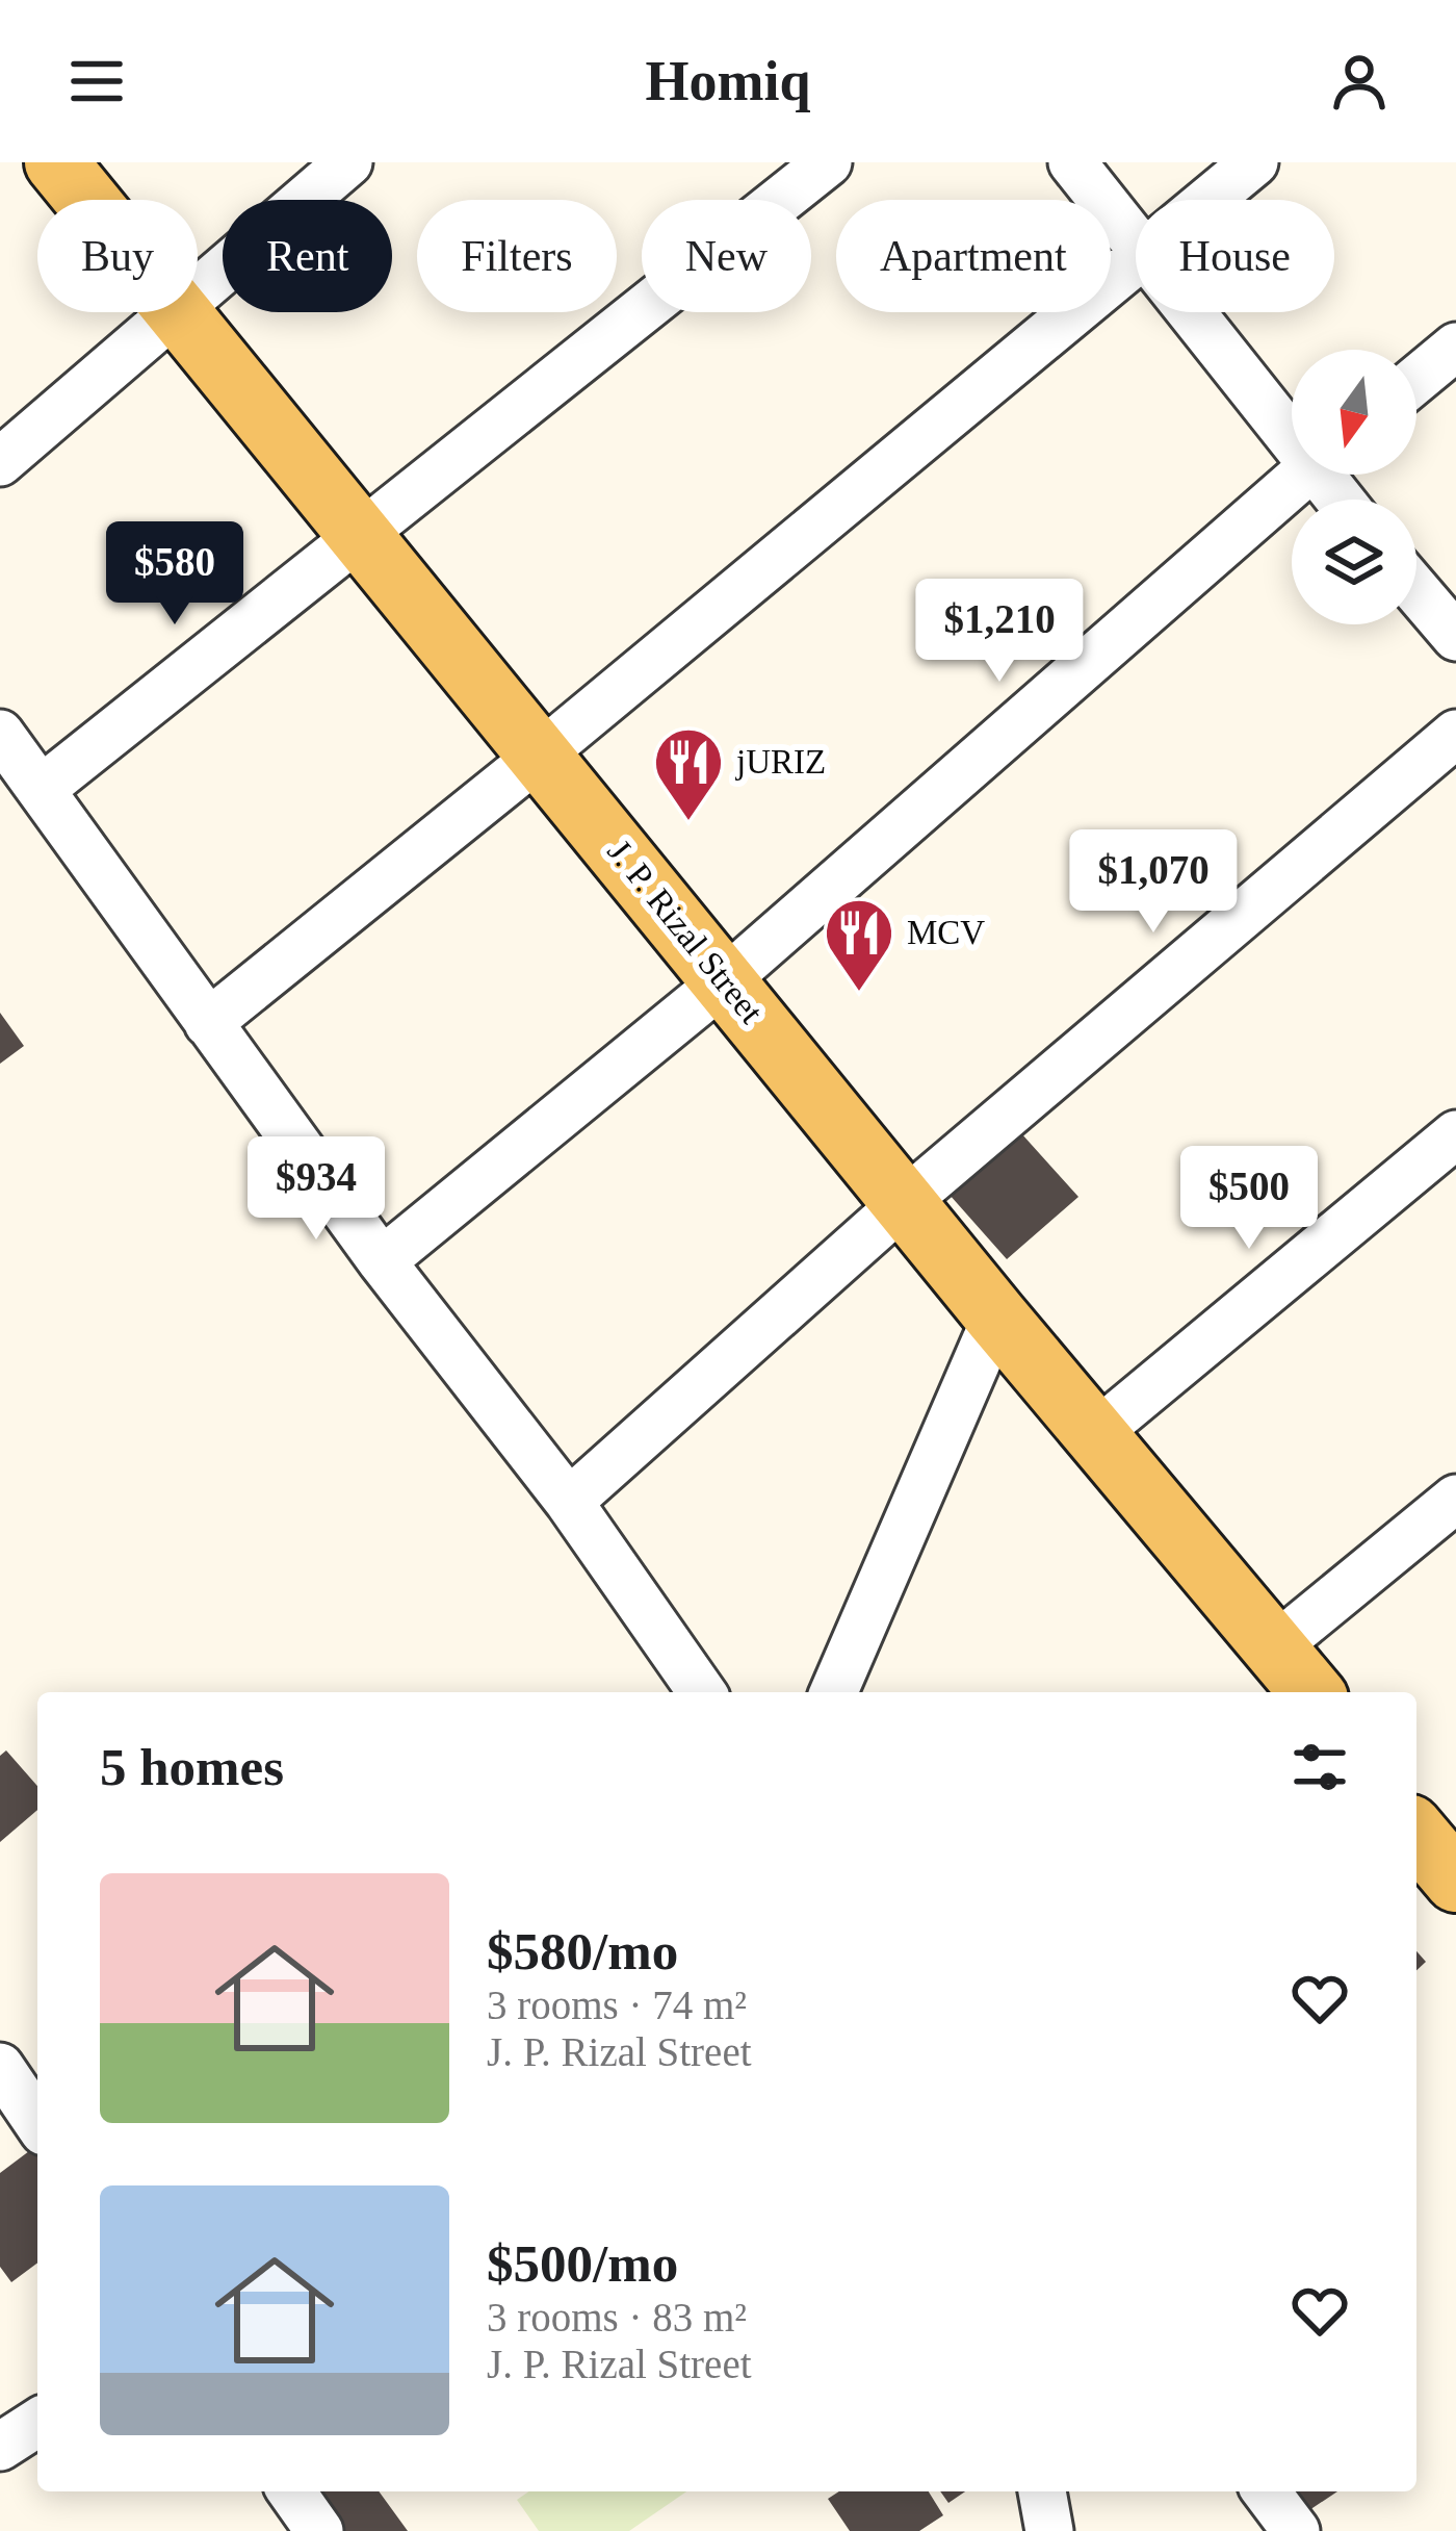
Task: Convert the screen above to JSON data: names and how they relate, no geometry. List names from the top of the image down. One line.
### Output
{"streets":{"main road":["J. P. Rizal Street"]},"places":{"restaurant":["jURIZ","MCV"]},"north":"bottom","page":{"header":"Homiq","chip":["Buy","Rent","Filters","New","Apartment","House"],"price":["$580","$1,210","$1,070","$934","$500"],"heading":"5 homes","list":[{"name":"$580/mo","note":"3 rooms · 74 m² · J. P. Rizal Street"},{"name":"$500/mo","note":"3 rooms · 83 m² · J. P. Rizal Street"}]}}
